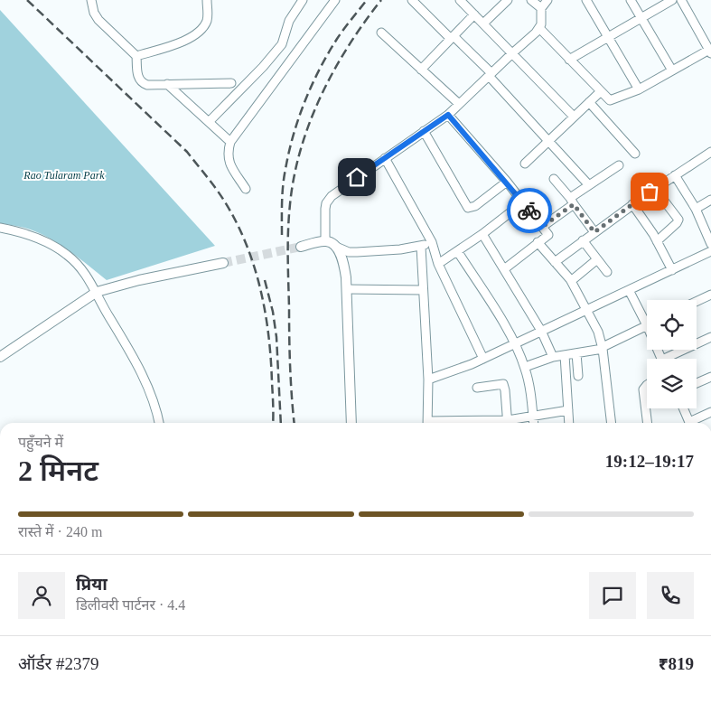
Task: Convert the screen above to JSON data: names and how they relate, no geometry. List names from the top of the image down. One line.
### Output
{"parks":["Rao Tularam Park"],"page":{"heading":["2 मिनट","पहुँचने में","19:12–19:17"],"panel":["प्रिया","डिलीवरी पार्टनर · 4.4","ऑर्डर #2379","₹819"],"bar":"रास्ते में · 240 m"}}
